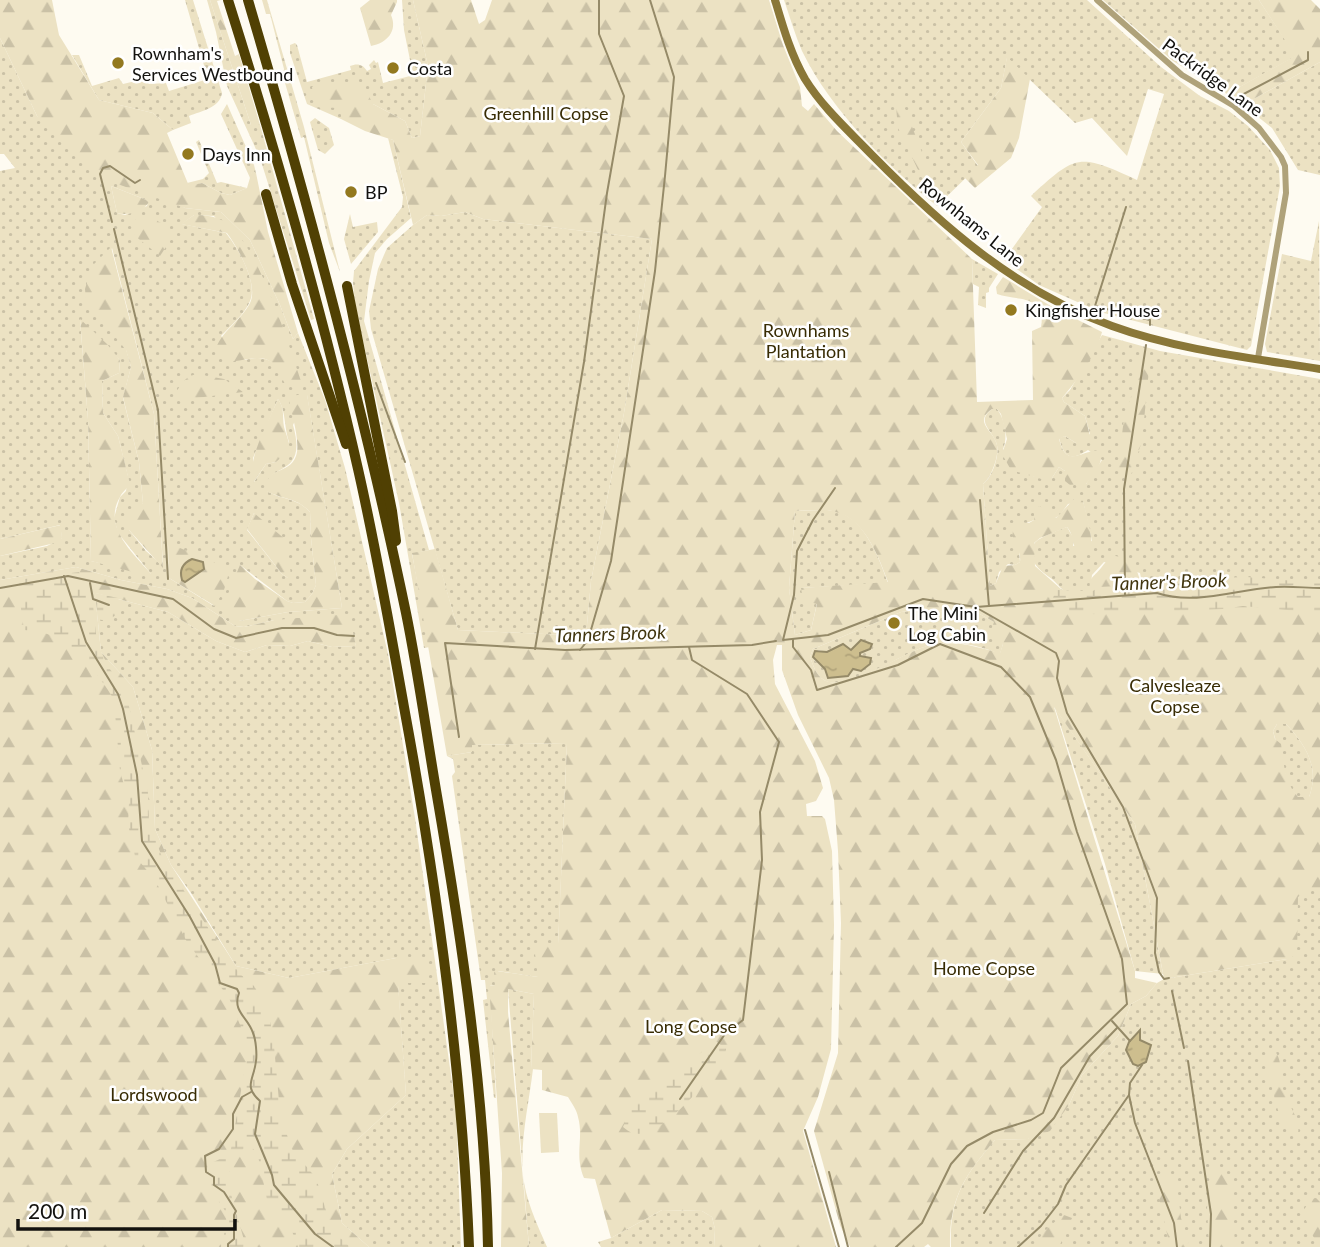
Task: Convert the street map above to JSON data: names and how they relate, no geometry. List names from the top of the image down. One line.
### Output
{"streets":{"street":["Packridge Lane","Rownhams Lane"]},"crossings":[["Packridge Lane","Rownhams Lane"]],"water":["Tanner's Brook","Tanners Brook"],"parks":["Greenhill Copse","Rownhams Plantation","Calvesleaze Copse","Home Copse","Long Copse","Lordswood"],"places":["Rownham's Services Westbound","Costa","Days Inn","BP","Kingfisher House","The Mini Log Cabin"],"scale_bar":"200 m"}
